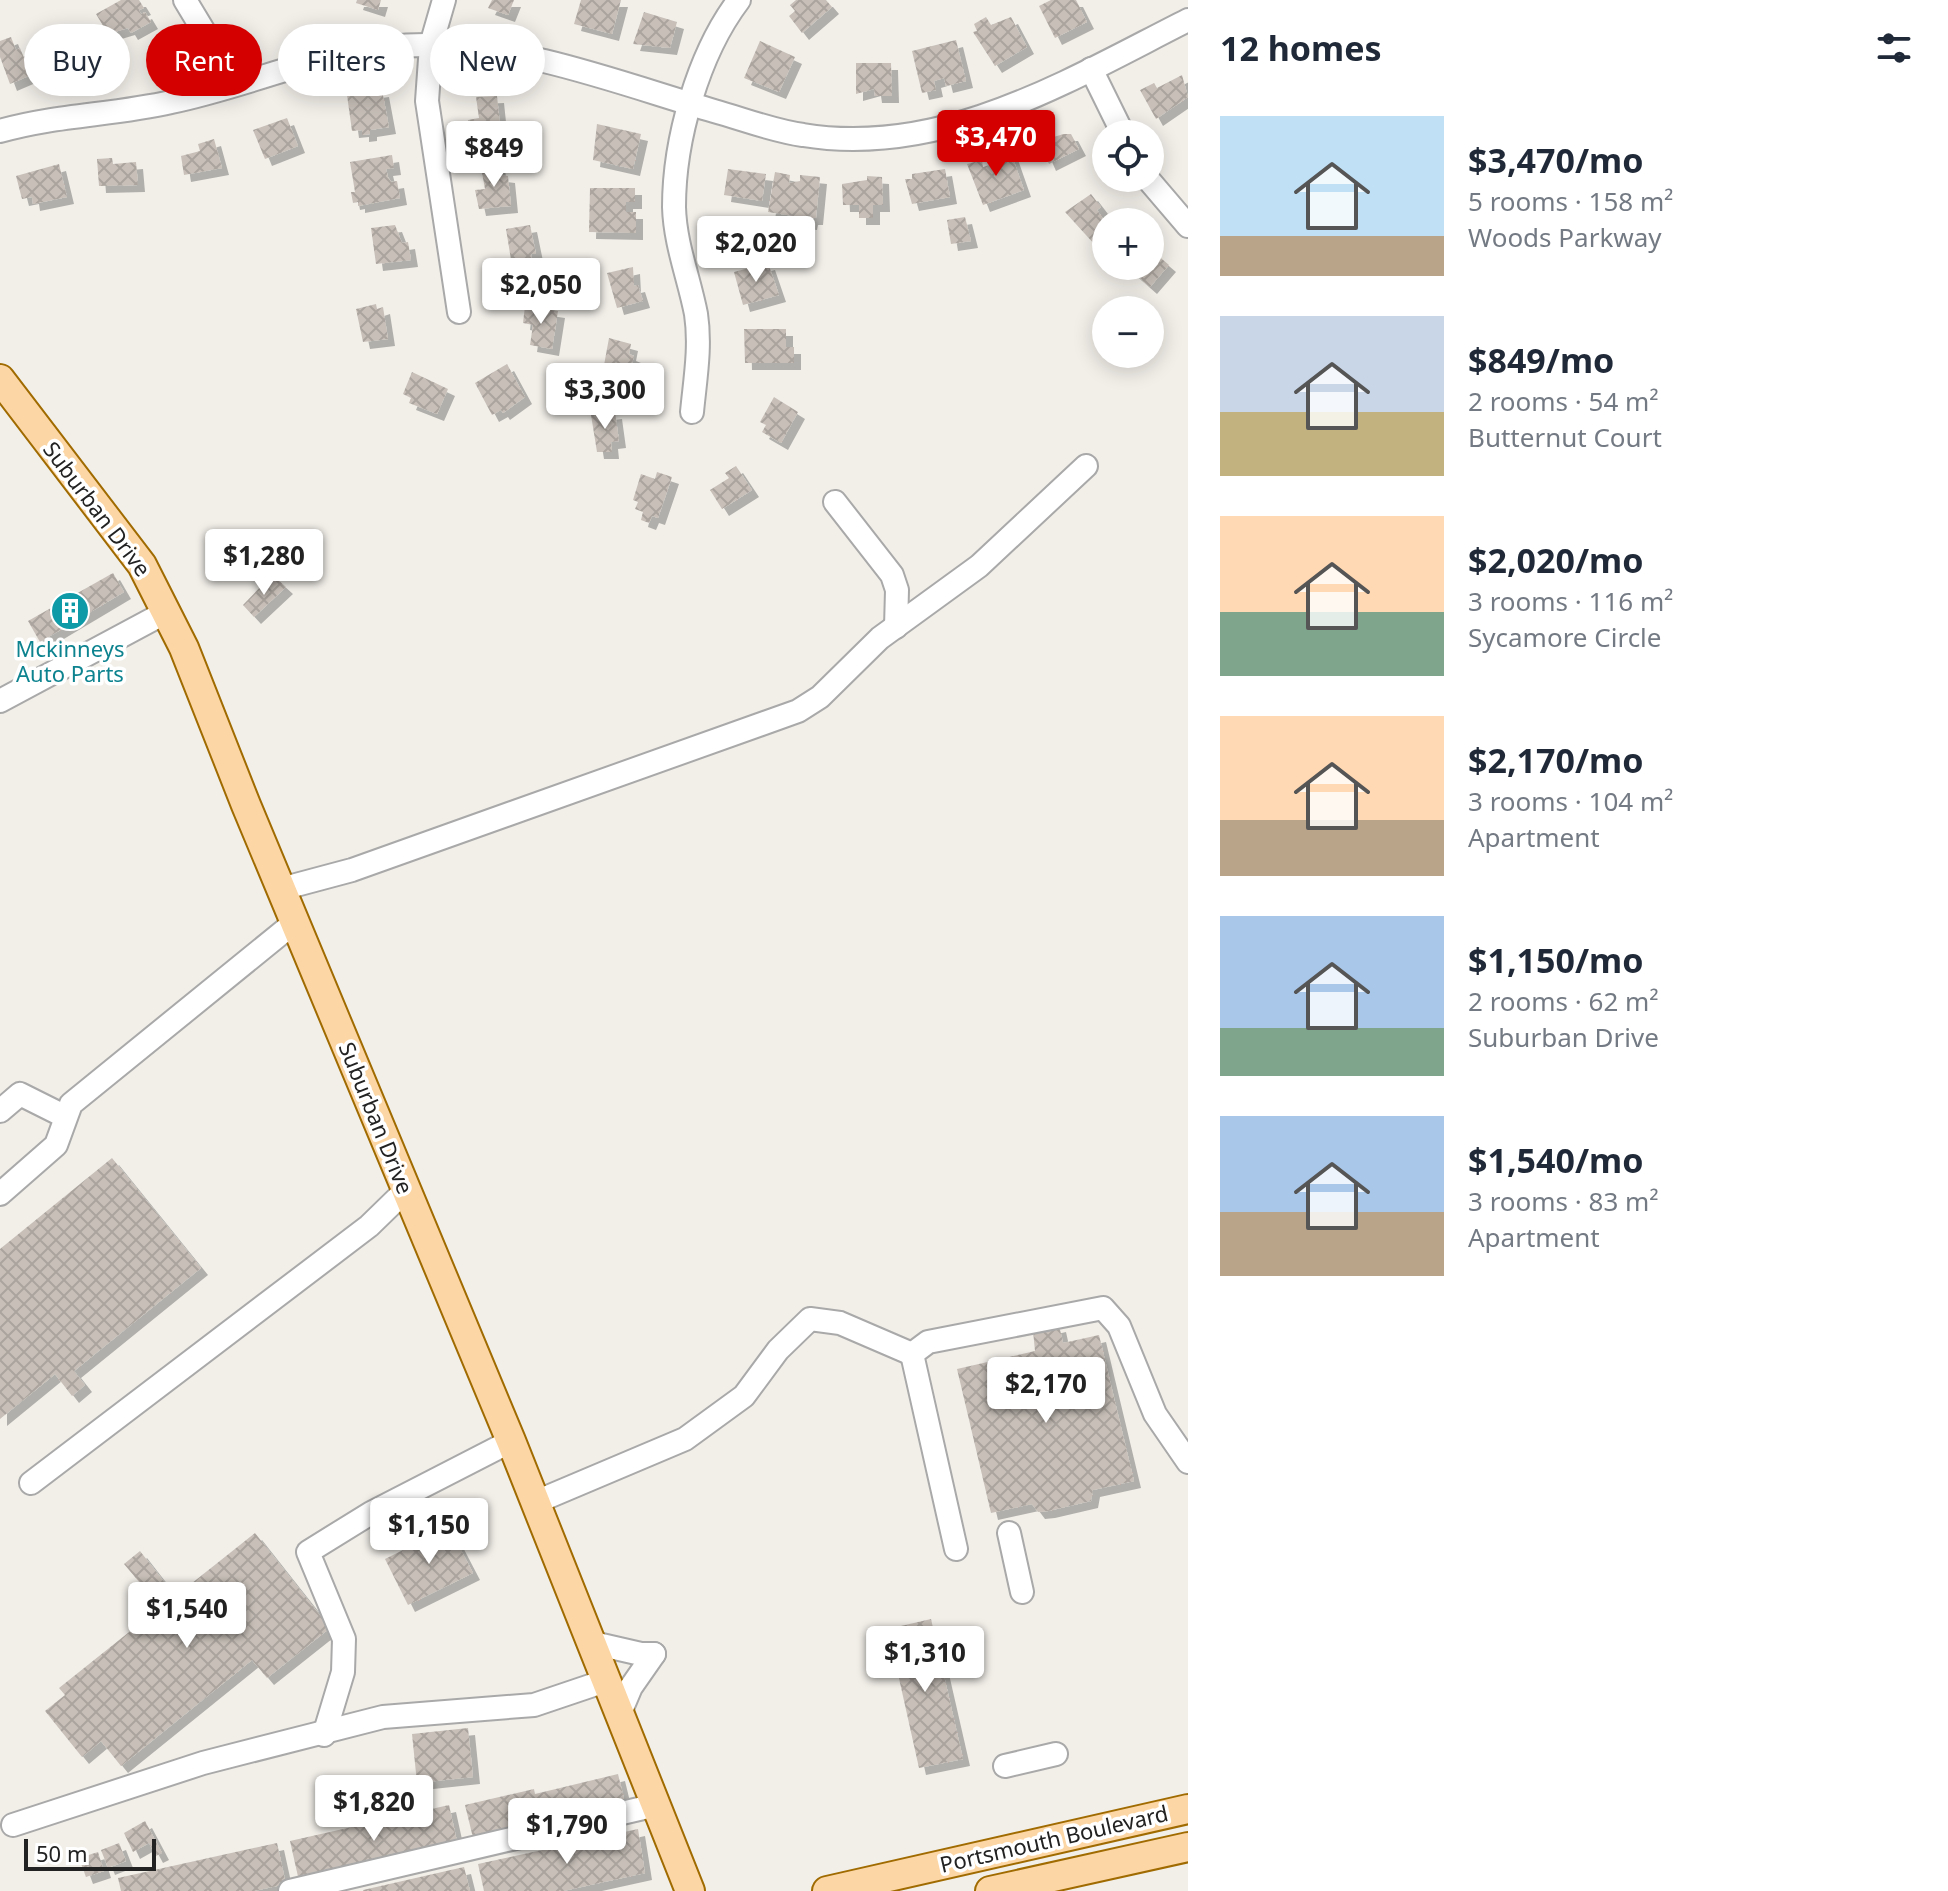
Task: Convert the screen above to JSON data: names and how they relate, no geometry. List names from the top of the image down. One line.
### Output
{"streets":{"main road":["Suburban Drive","Portsmouth Boulevard"]},"places":{"building":["Mckinneys Auto Parts"]},"scale_bar":"50 m","page":{"heading":"12 homes","chip":["Buy","Rent","Filters","New"],"list":[{"name":"$3,470/mo","note":"5 rooms · 158 m² · Woods Parkway"},{"name":"$849/mo","note":"2 rooms · 54 m² · Butternut Court"},{"name":"$2,020/mo","note":"3 rooms · 116 m² · Sycamore Circle"},{"name":"$2,170/mo","note":"3 rooms · 104 m² · Apartment"},{"name":"$1,150/mo","note":"2 rooms · 62 m² · Suburban Drive"},{"name":"$1,540/mo","note":"3 rooms · 83 m² · Apartment"}],"price":["$3,470","$849","$2,020","$2,050","$3,300","$1,280","$2,170","$1,150","$1,540","$1,310","$1,820","$1,790"],"map_buttons":["+","−"],"scale":"50 m"}}
